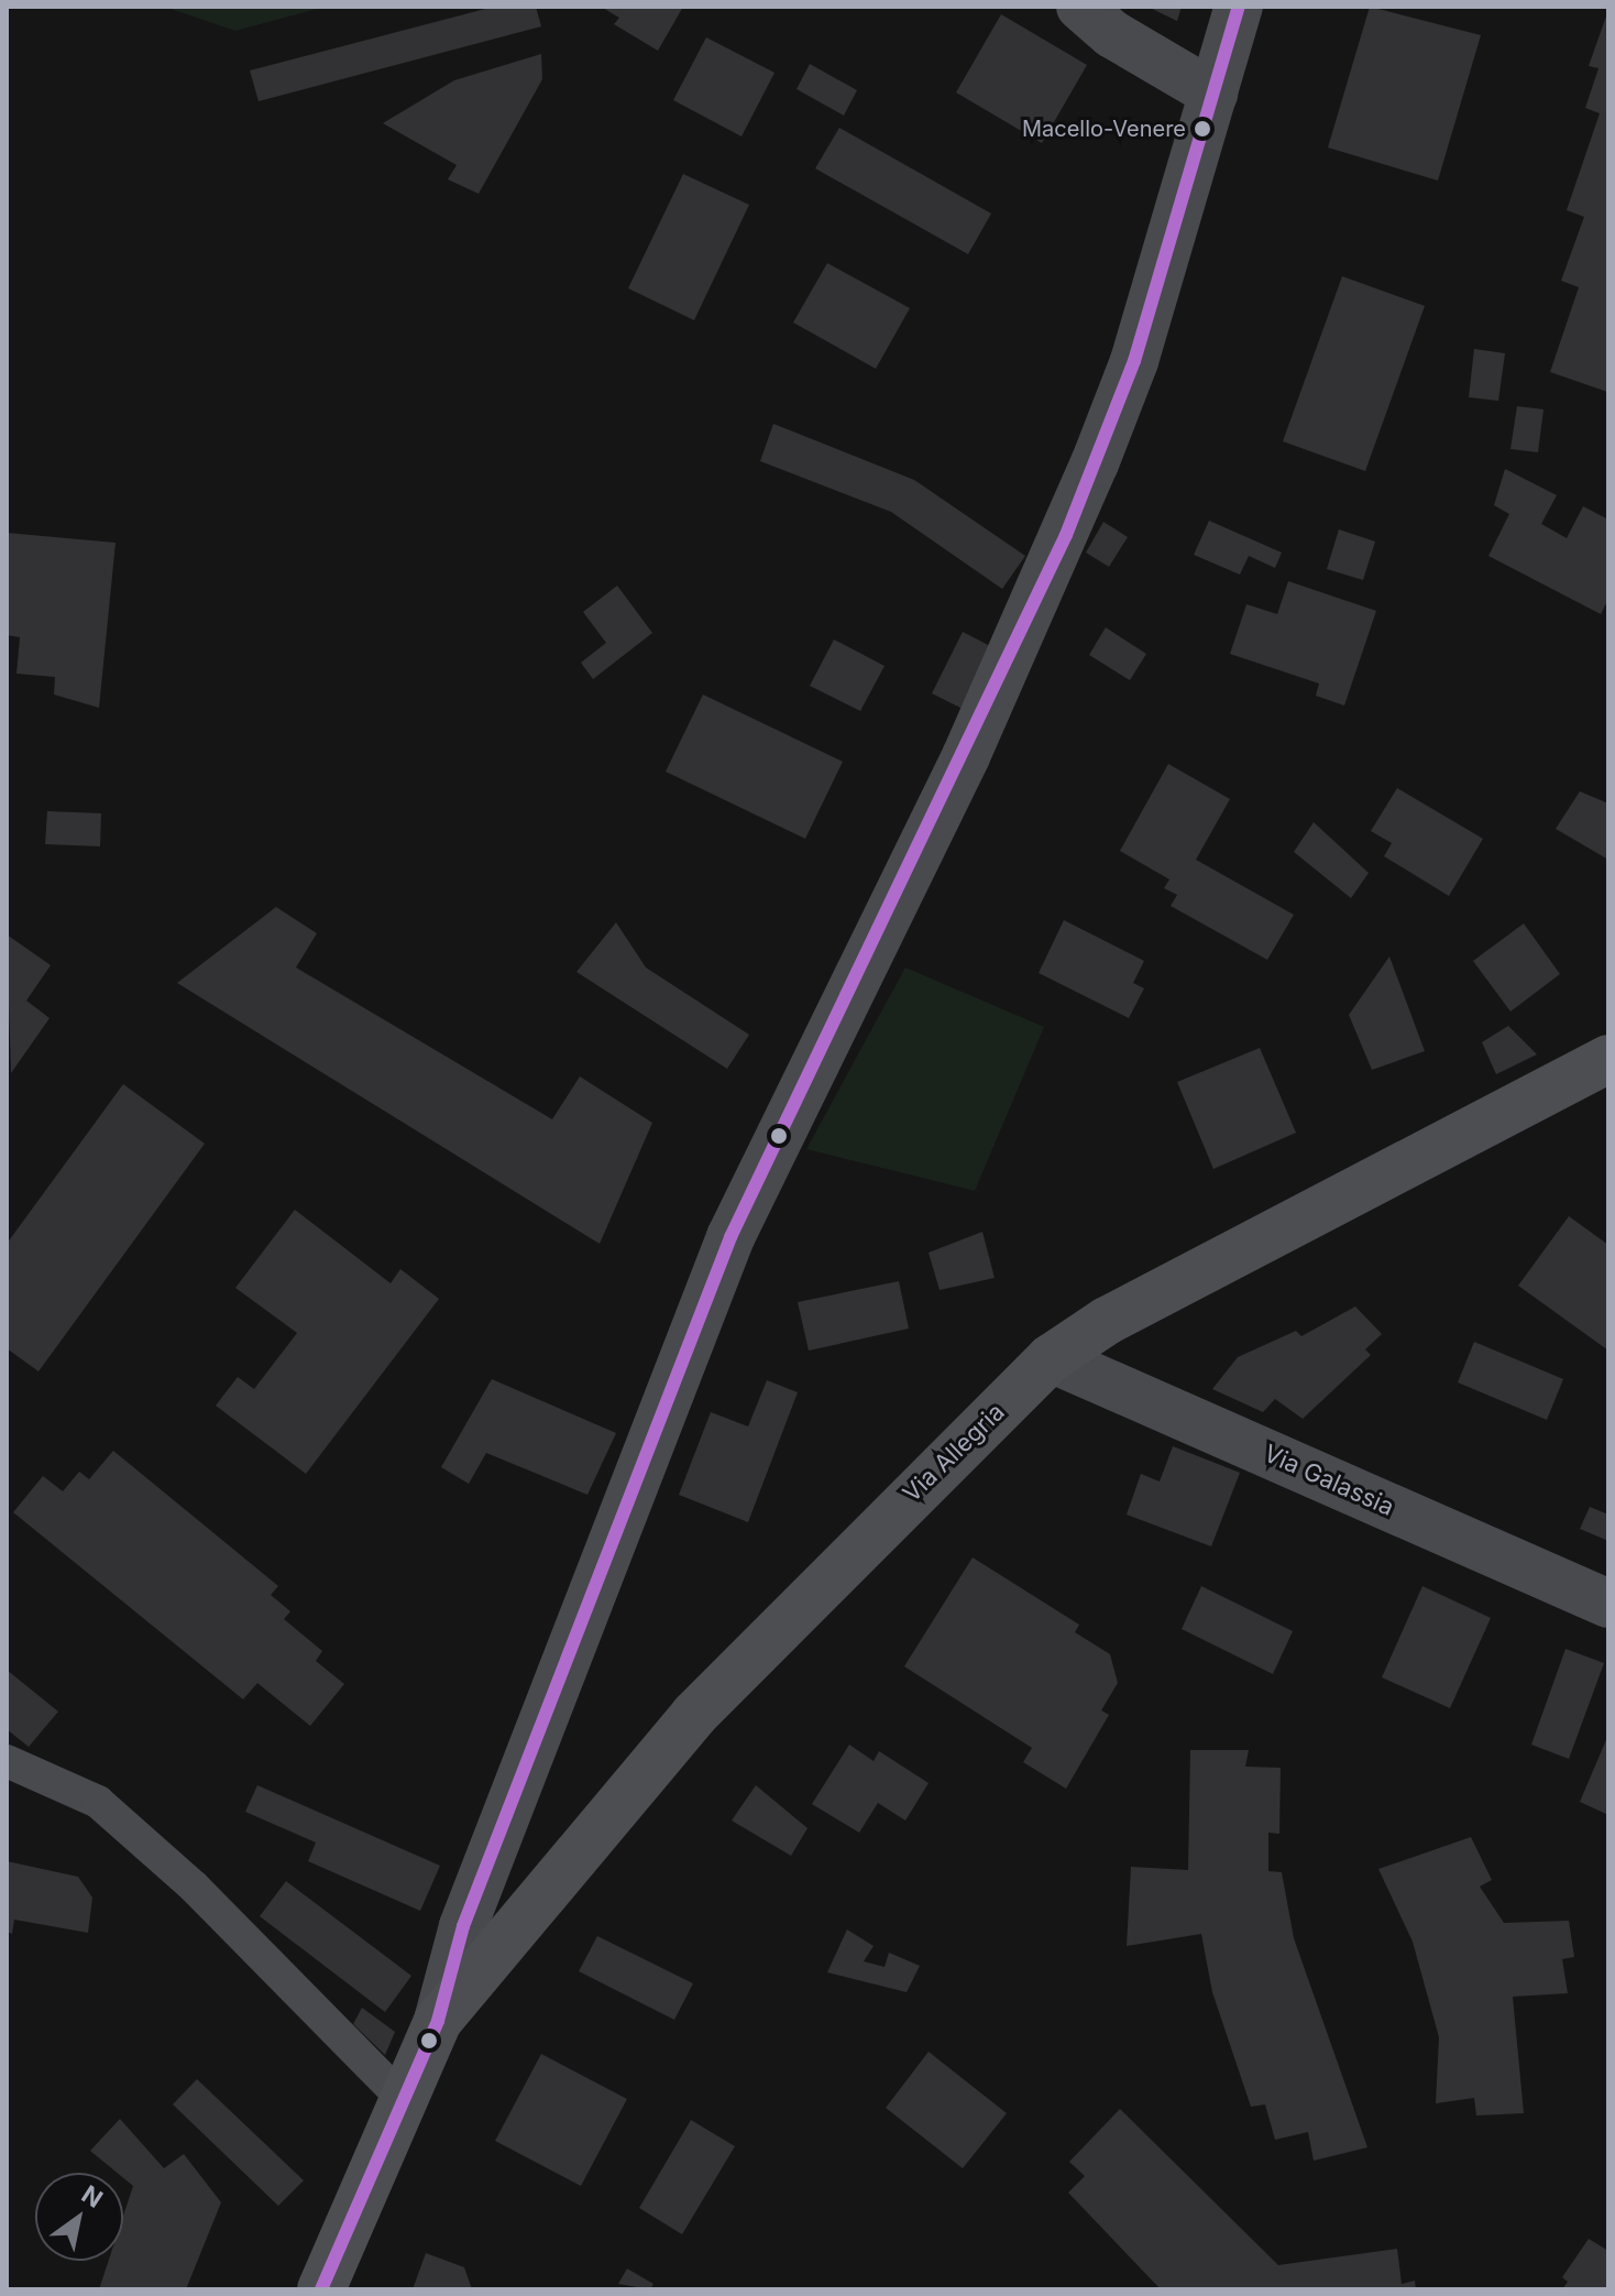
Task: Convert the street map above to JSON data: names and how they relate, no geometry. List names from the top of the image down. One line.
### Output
{"streets":{"main road":["Via Allegria"],"street":["Via Galassia"]},"crossings":[["Via Allegria","Via Galassia"]],"places":["Macello-Venere"],"north":"top right"}
